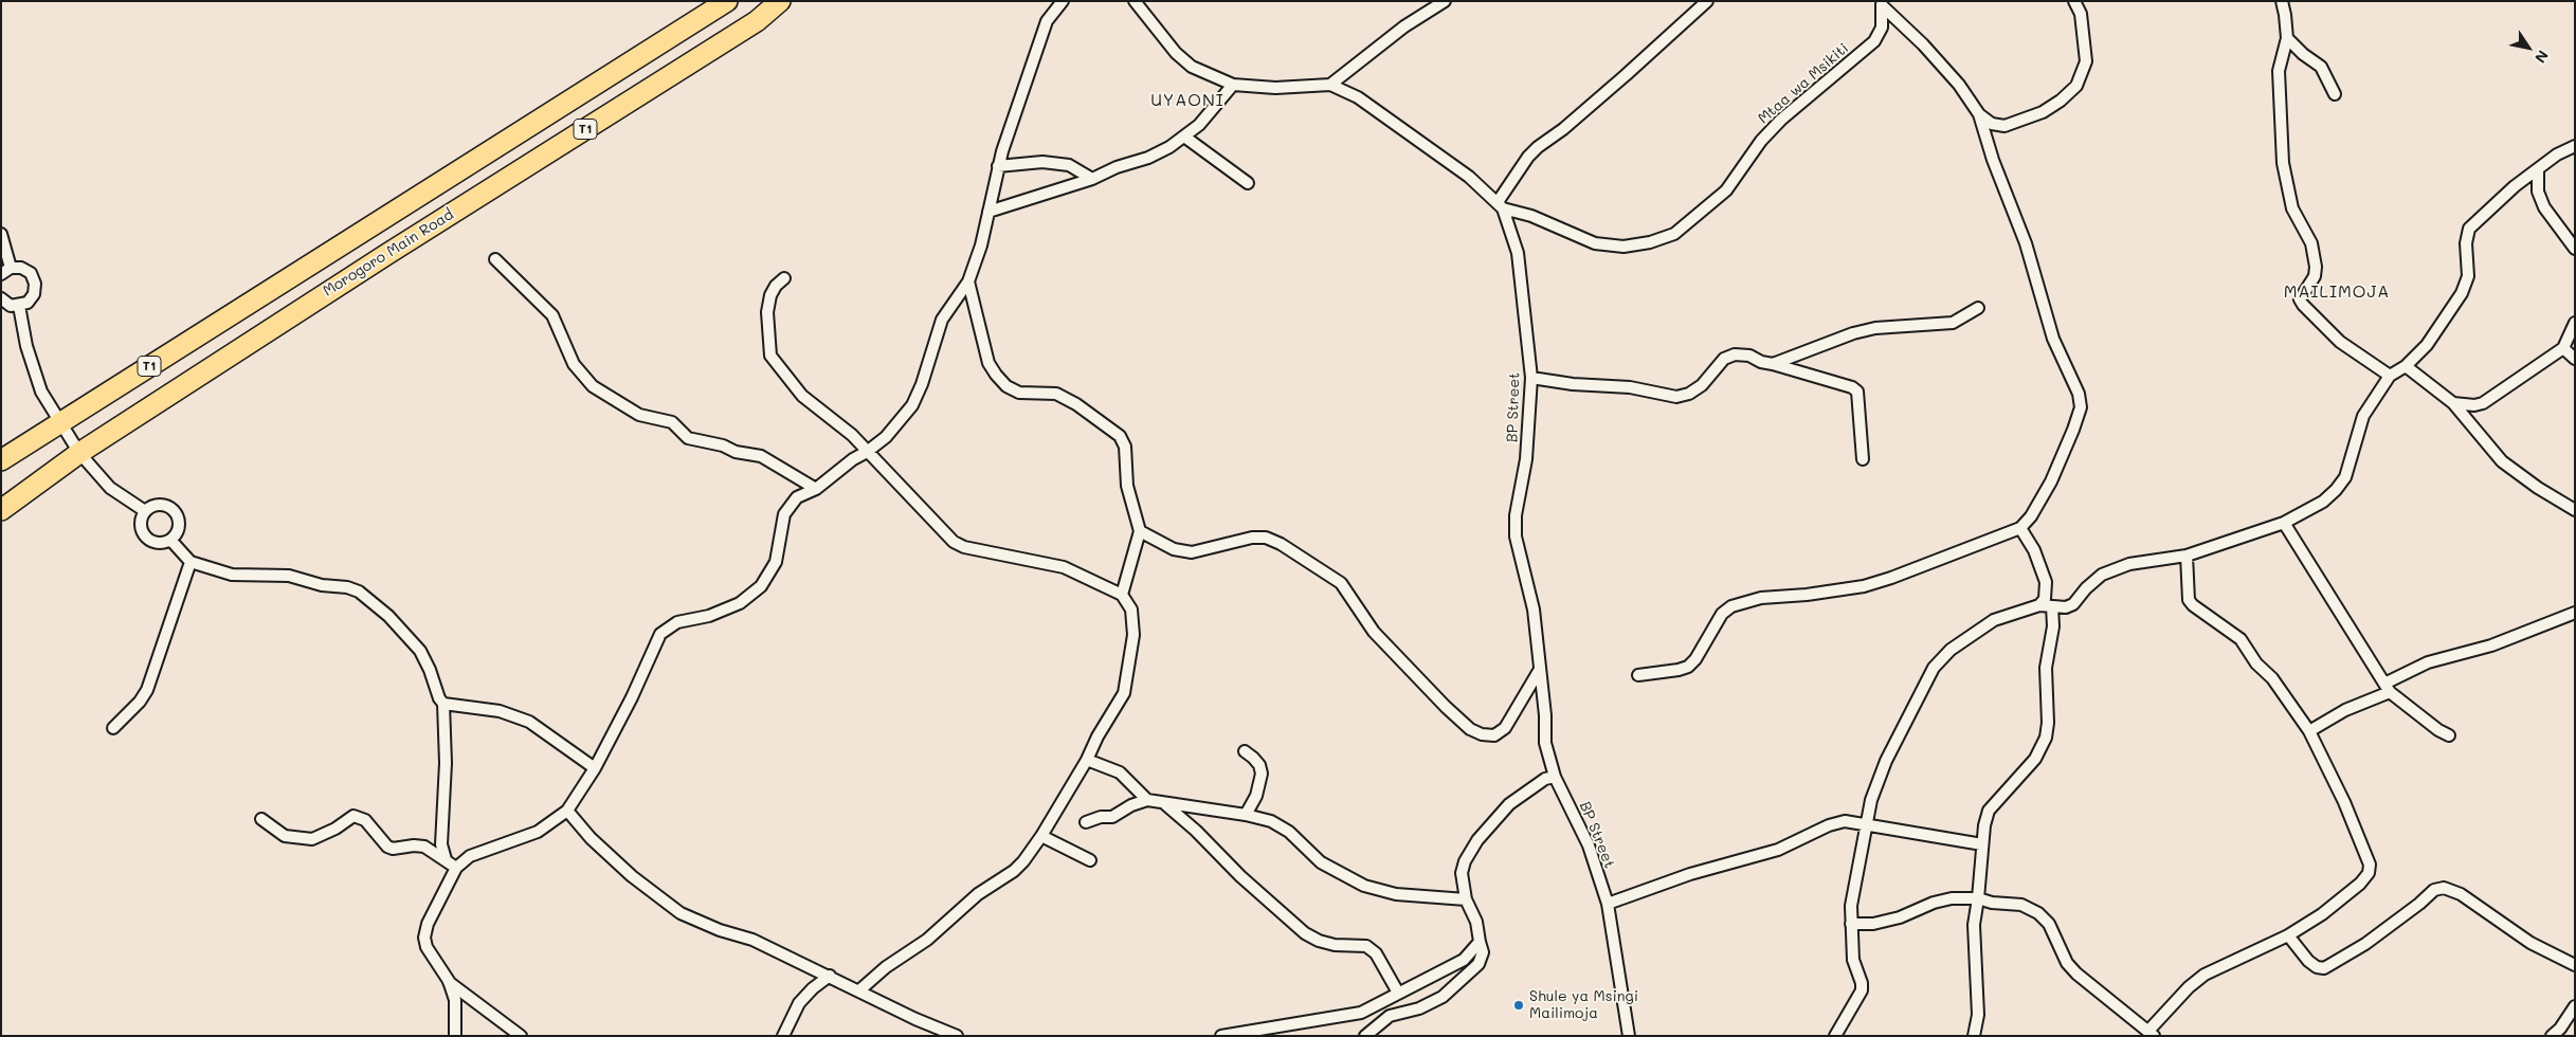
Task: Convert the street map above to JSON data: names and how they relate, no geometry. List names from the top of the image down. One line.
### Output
{"streets":{"highway":["T1","Morogoro Main Road"],"street":["Mtaa wa Msikiti","BP Street"]},"crossings":[["Mtaa wa Msikiti","BP Street"]],"districts":["UYAONI","MAILIMOJA"],"places":["Shule ya Msingi Mailimoja"],"north":"bottom right"}
